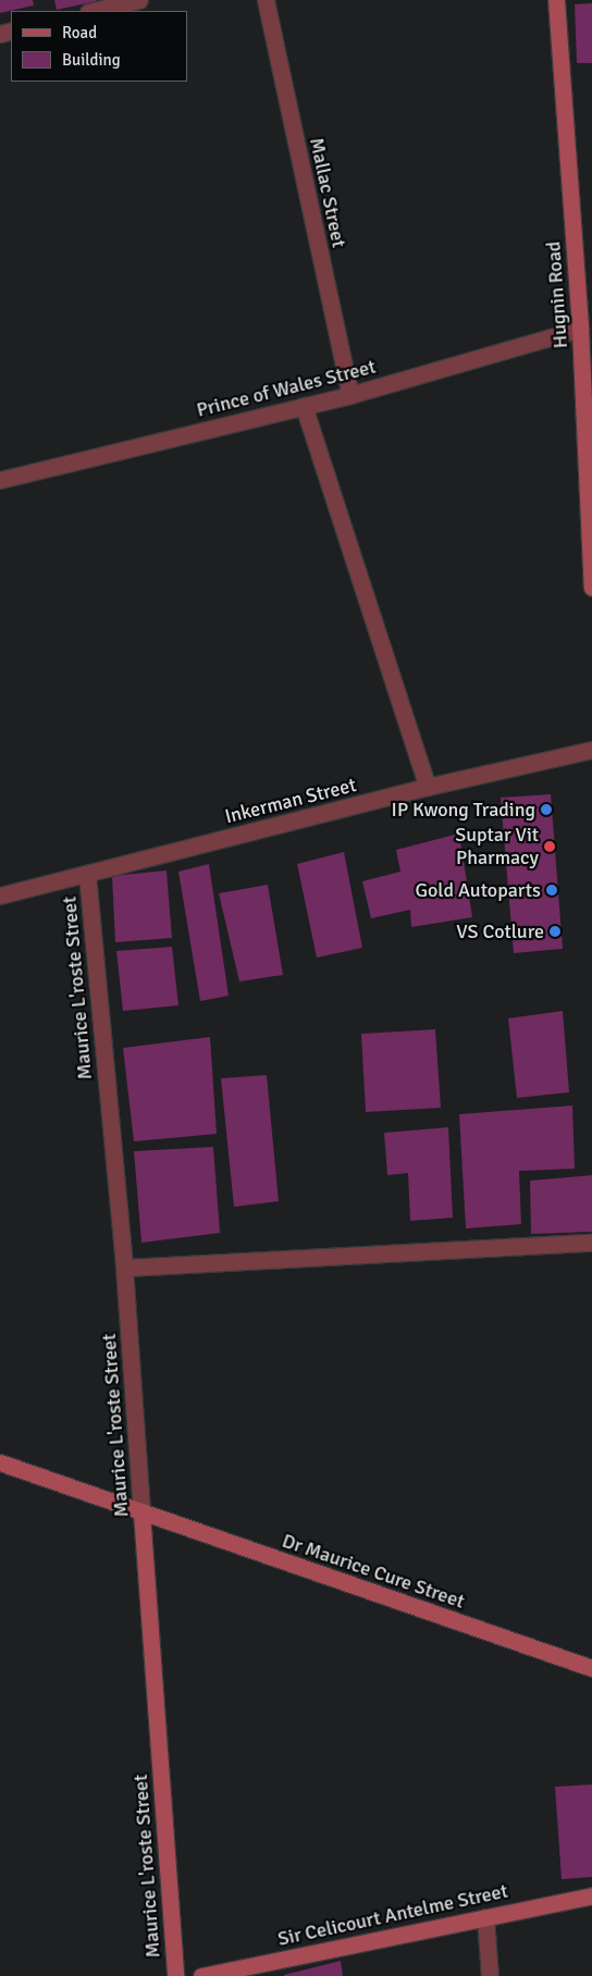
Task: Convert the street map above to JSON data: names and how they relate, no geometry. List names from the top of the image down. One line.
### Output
{"streets":{"main road":["Hugnin Road","Maurice L'roste Street","Dr Maurice Cure Street","Sir Celicourt Antelme Street"],"street":["Mallac Street","Prince of Wales Street","Inkerman Street"]},"crossings":[["Mallac Street","Prince of Wales Street"],["Hugnin Road","Prince of Wales Street"],["Inkerman Street","Maurice L'roste Street"],["Maurice L'roste Street","Dr Maurice Cure Street"]],"places":["IP Kwong Trading","Suptar Vit Pharmacy","Gold Autoparts","VS Cotlure"],"legend":["Road","Building"]}
